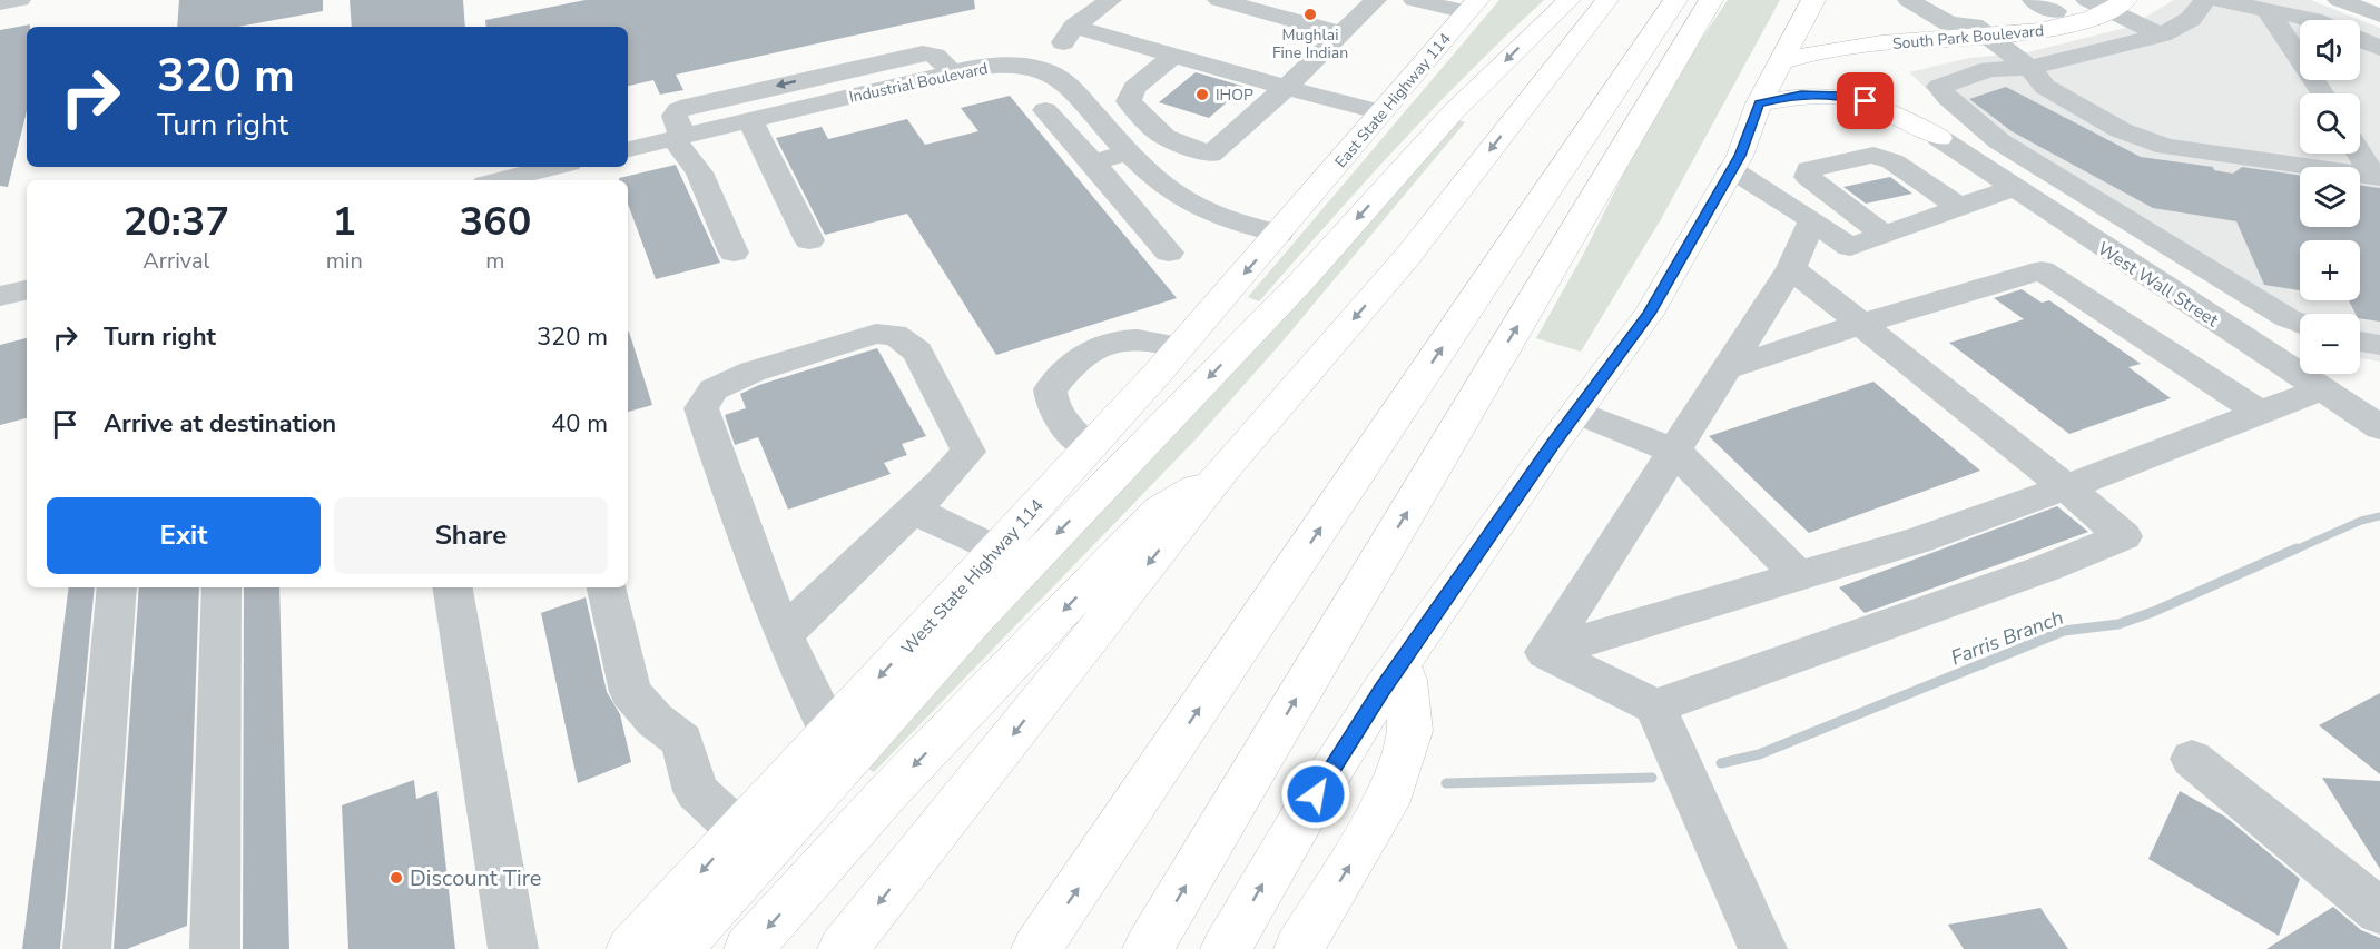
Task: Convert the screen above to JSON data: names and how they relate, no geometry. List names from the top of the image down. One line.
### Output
{"streets":{"main road":["South Park Boulevard","East State Highway 114","West State Highway 114"],"street":["Industrial Boulevard","West Wall Street"]},"crossings":[["Industrial Boulevard","West State Highway 114"],["East State Highway 114","West State Highway 114"]],"water":["Farris Branch"],"places":["Mughlai Fine Indian","IHOP","Discount Tire"],"page":{"map_buttons":["+","−"],"turn":["320 m","Turn right"],"eta":["20:37","Arrival","1","min","360","m"],"list":[{"name":"Turn right","value":"320 m"},{"name":"Arrive at destination","value":"40 m"}],"buttons":["Exit","Share"]}}
